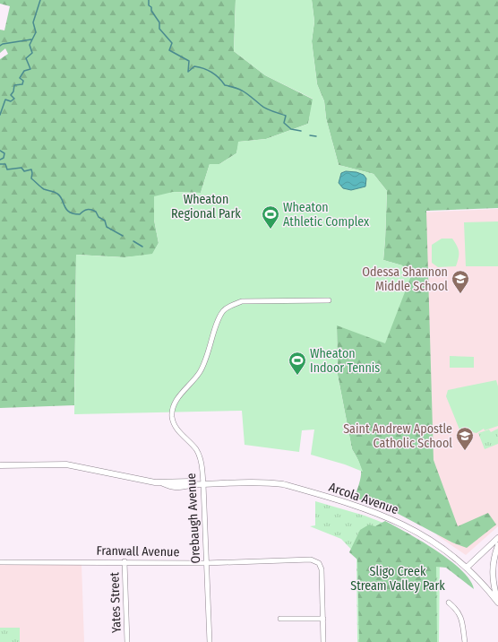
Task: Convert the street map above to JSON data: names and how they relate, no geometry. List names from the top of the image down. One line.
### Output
{"streets":{"street":["Arcola Avenue","Orebaugh Avenue","Franwall Avenue","Yates Street"]},"crossings":[["Arcola Avenue","Orebaugh Avenue"],["Orebaugh Avenue","Franwall Avenue"],["Franwall Avenue","Yates Street"]],"parks":["Wheaton Regional Park","Sligo Creek Stream Valley Park"],"places":{"sports":["Wheaton Athletic Complex","Wheaton Indoor Tennis"],"school or university":["Odessa Shannon Middle School","Saint Andrew Apostle Catholic School"]}}
